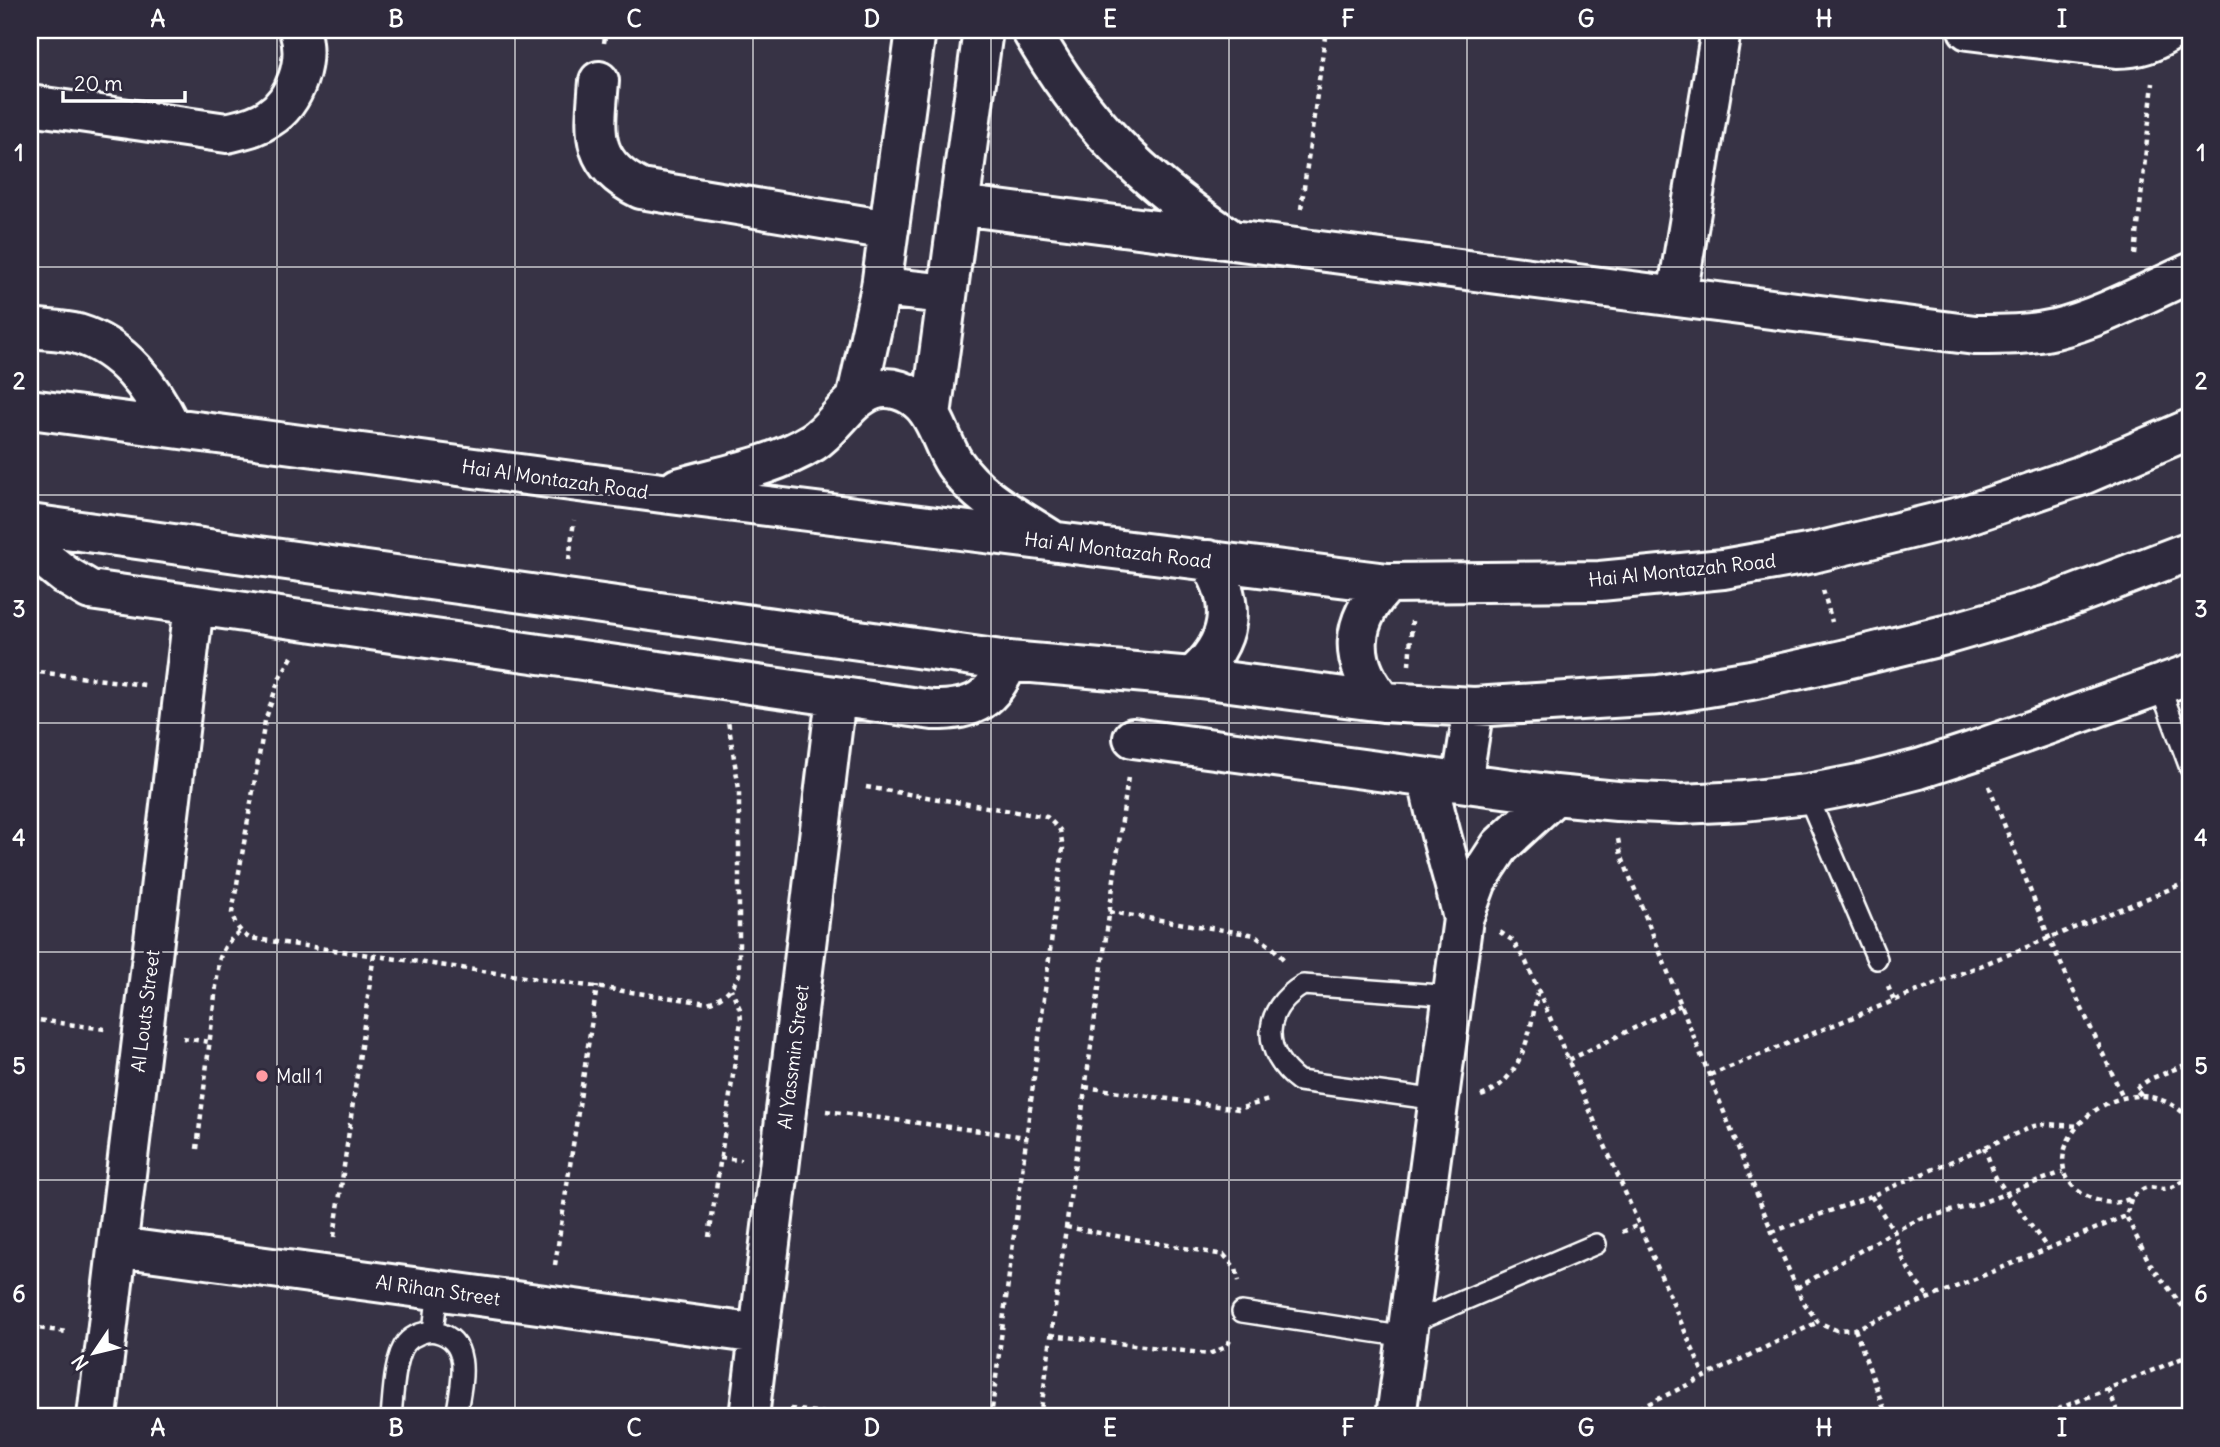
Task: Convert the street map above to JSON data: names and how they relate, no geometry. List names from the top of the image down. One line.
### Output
{"streets":{"street":["Hai Al Montazah Road","Al Louts Street","Al Yassmin Street","Al Rihan Street"]},"crossings":[["Al Louts Street","Al Rihan Street"],["Al Yassmin Street","Al Rihan Street"]],"places":["Mall 1"],"scale_bar":"20 m","north":"bottom left","grid":{"columns":["A","B","C","D","E","F","G","H","I"],"rows":["1","2","3","4","5","6"]}}
